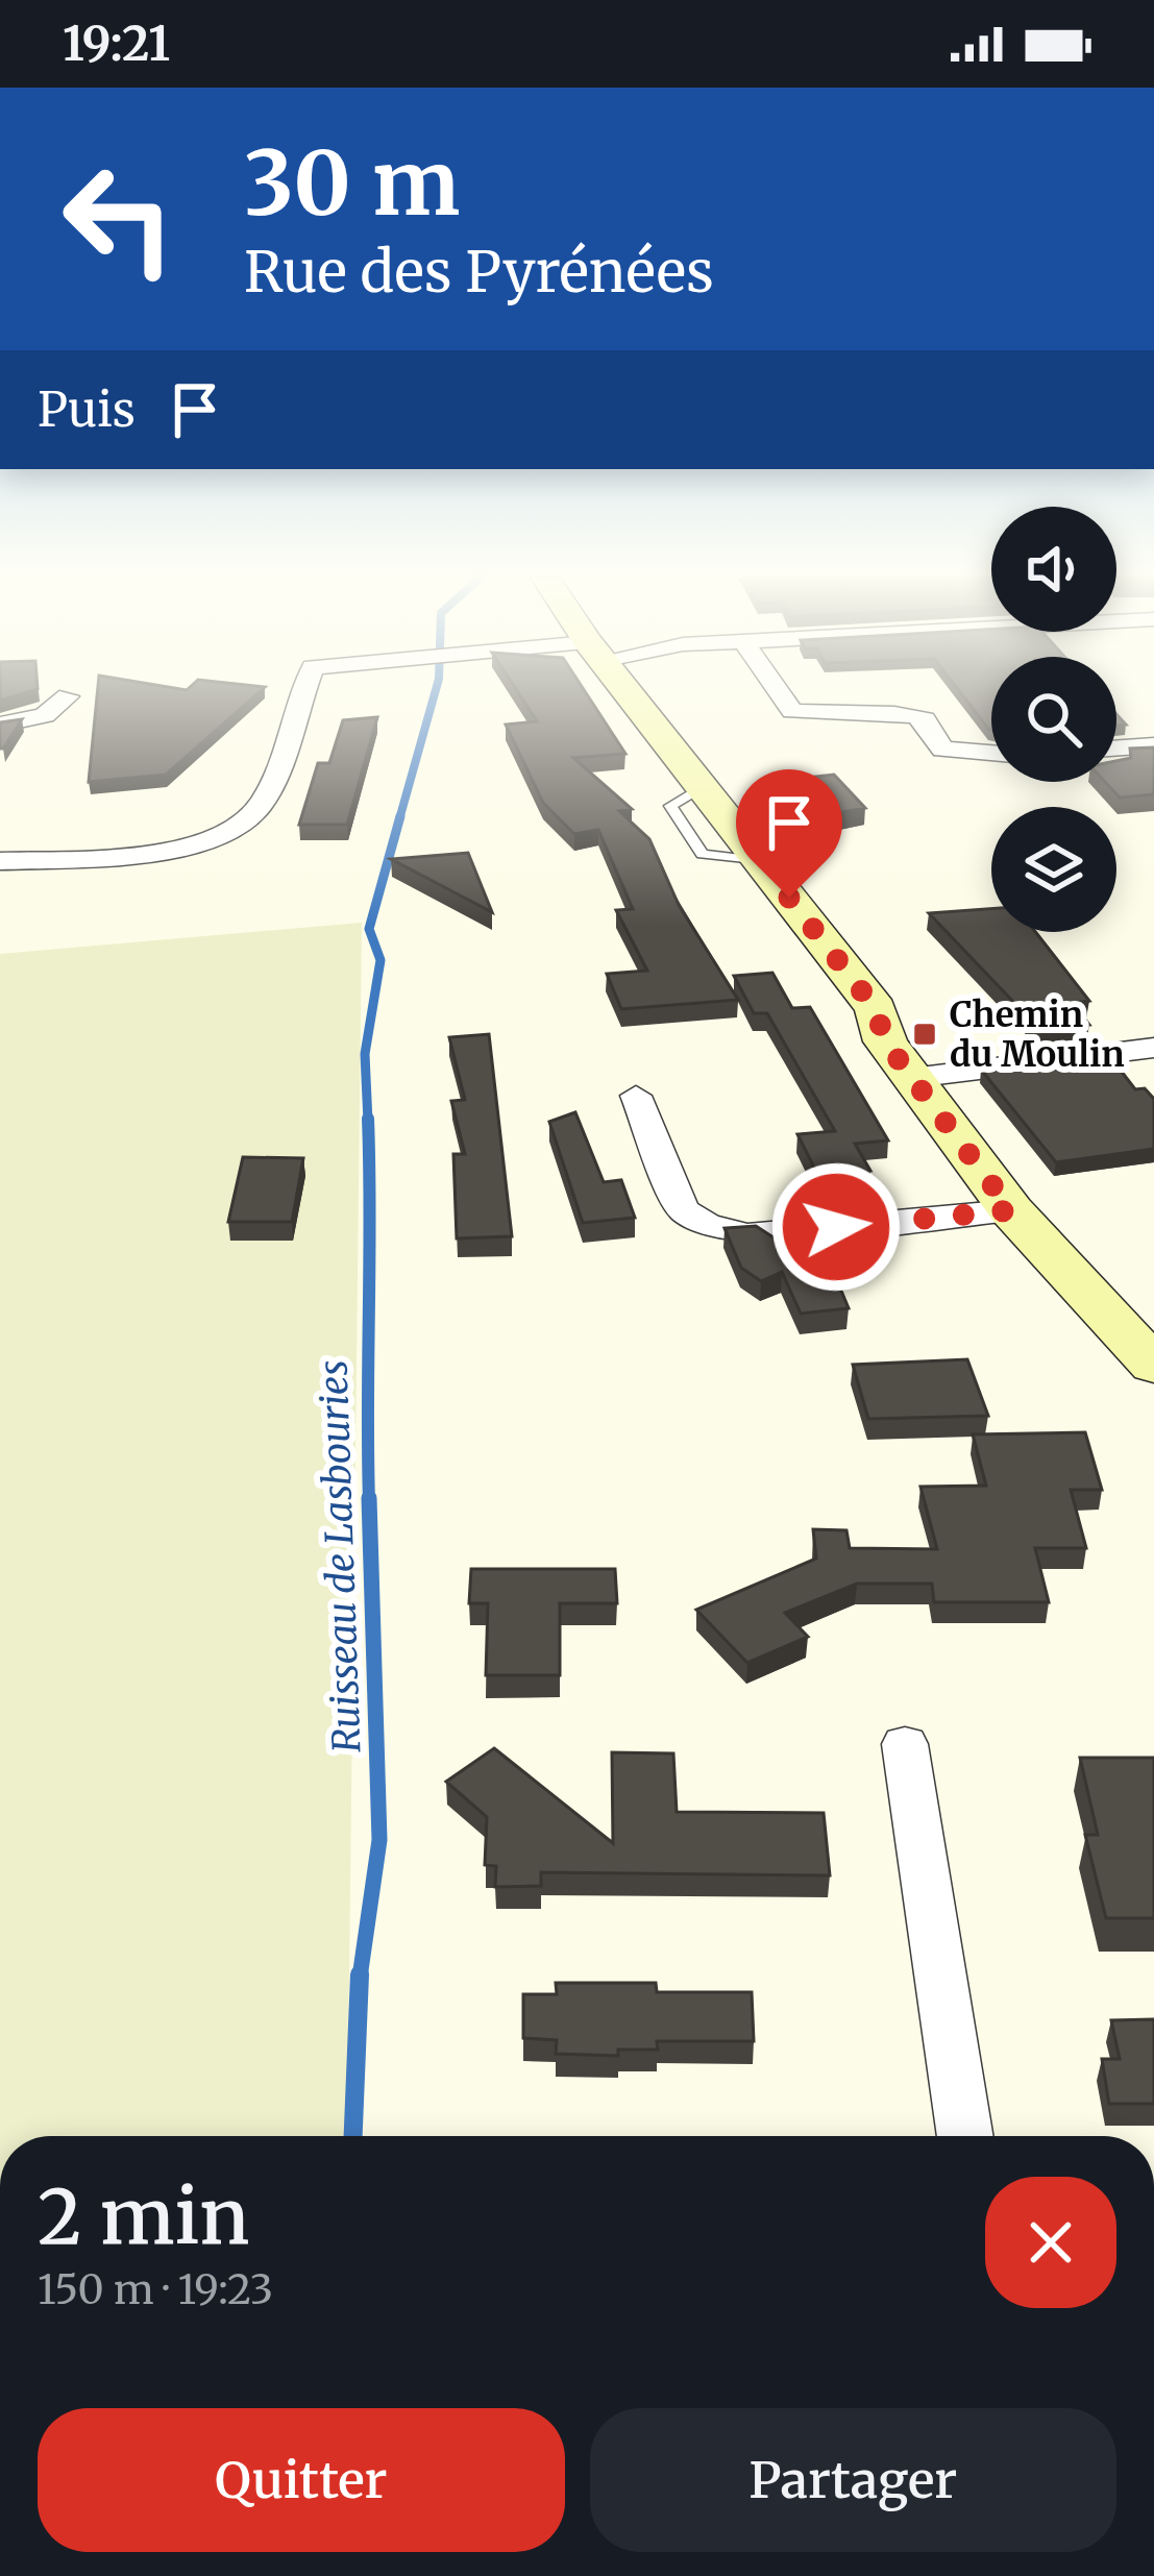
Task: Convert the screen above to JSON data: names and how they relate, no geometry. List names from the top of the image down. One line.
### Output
{"water":["Ruisseau de Lasbouries"],"places":{"transit":["Chemin du Moulin"]},"page":{"status":"19:21","turn":["30 m","Rue des Pyrénées"],"then":"Puis","heading":["2 min","150 m · 19:23"],"buttons":["Quitter","Partager"]}}
